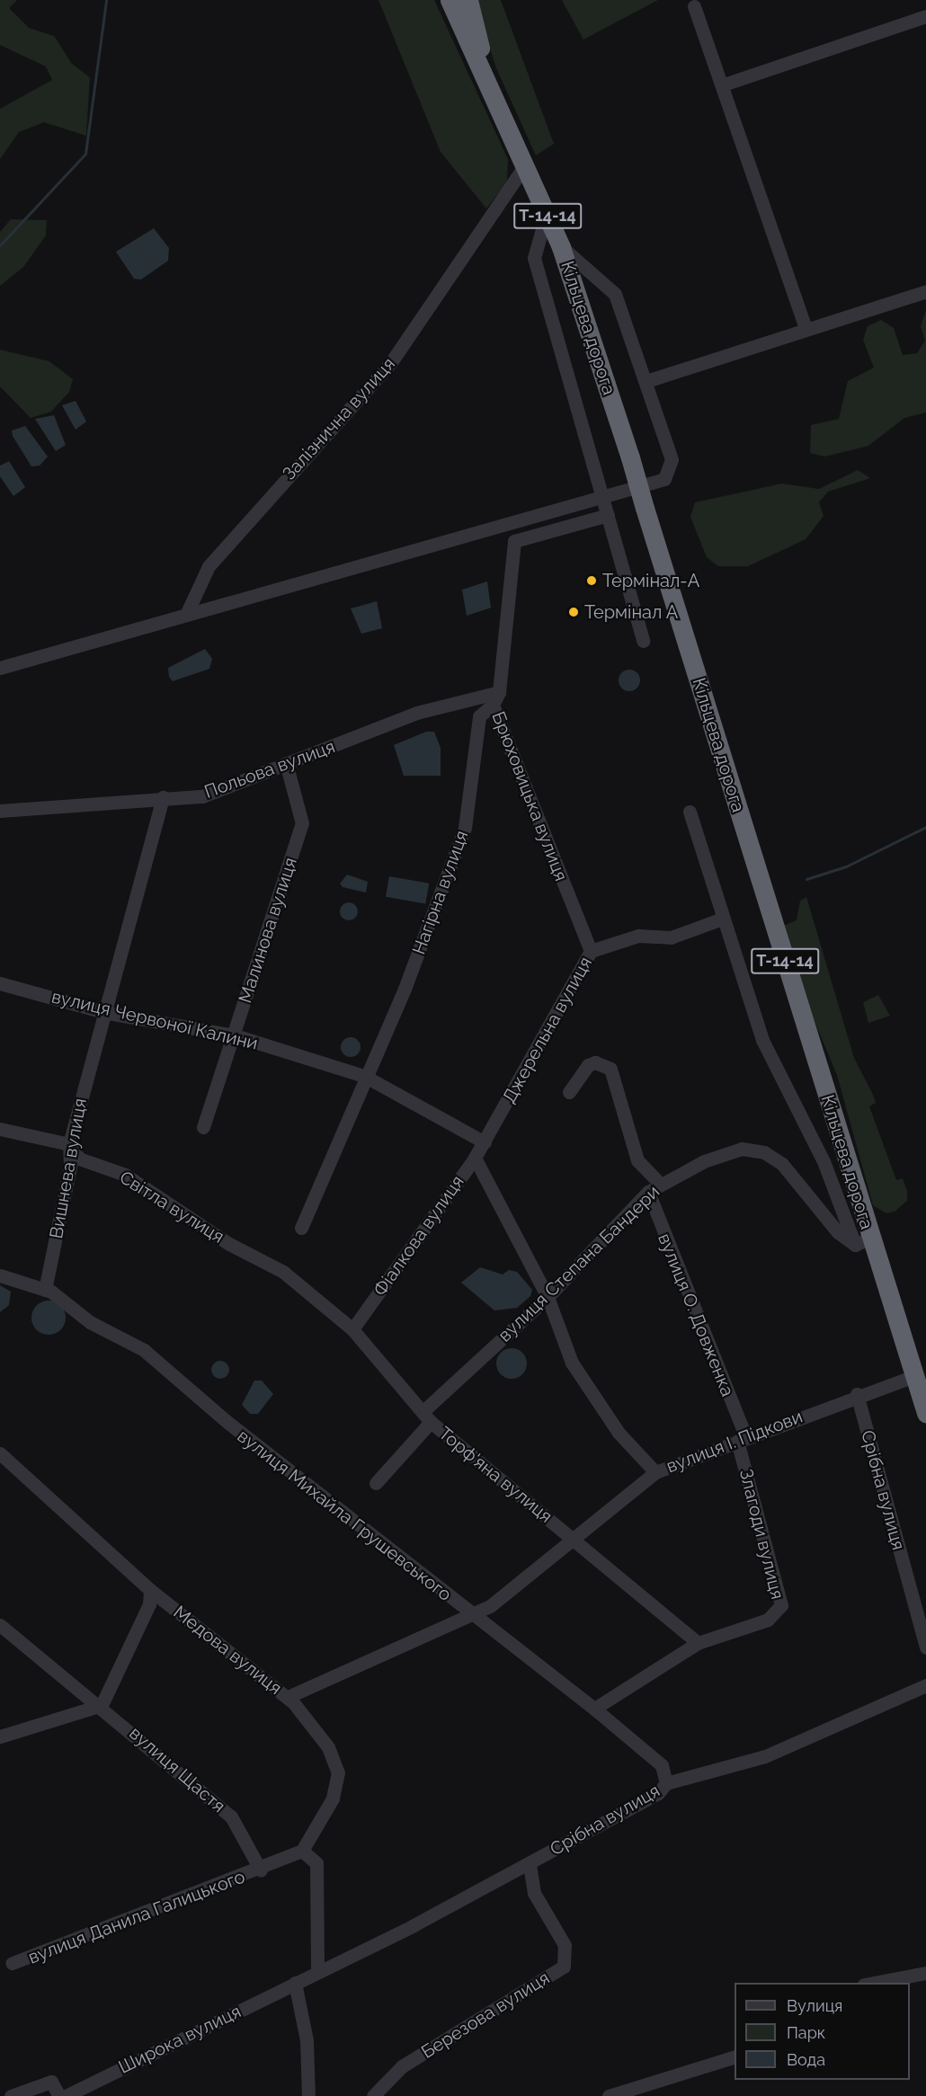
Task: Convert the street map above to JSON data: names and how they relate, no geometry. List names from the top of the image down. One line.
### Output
{"streets":{"highway":["Т-14-14","Кільцева дорога"],"street":["Залізнична вулиця","Польова вулиця","Брюховицька вулиця","Нагірна вулиця","Малинова вулиця","вулиця Червоної Калини","Джерельна вулиця","Вишнева вулиця","Світла вулиця","Фіалкова вулиця","вулиця Степана Бандери","вулиця О. Довженка","вулиця І. Підкови","Торф'яна вулиця","Срібна вулиця","вулиця Михайла Грушевського","Злагоди вулиця","Медова вулиця","вулиця Щастя","вулиця Данила Галицького","Березова вулиця","Широка вулиця"]},"crossings":[["Т-14-14","Кільцева дорога"],["Кільцева дорога","Залізнична вулиця"],["Кільцева дорога","вулиця Степана Бандери"],["Кільцева дорога","вулиця І. Підкови"],["Польова вулиця","Брюховицька вулиця"],["Польова вулиця","Малинова вулиця"],["Польова вулиця","Вишнева вулиця"],["Брюховицька вулиця","Нагірна вулиця"],["Брюховицька вулиця","Джерельна вулиця"],["Нагірна вулиця","вулиця Червоної Калини"],["Малинова вулиця","вулиця Червоної Калини"],["вулиця Червоної Калини","Джерельна вулиця"],["вулиця Червоної Калини","Вишнева вулиця"],["вулиця Червоної Калини","Фіалкова вулиця"],["Джерельна вулиця","Фіалкова вулиця"],["Вишнева вулиця","Світла вулиця"],["Вишнева вулиця","вулиця Михайла Грушевського"],["Світла вулиця","Торф'яна вулиця"],["Фіалкова вулиця","Торф'яна вулиця"],["вулиця Степана Бандери","вулиця О. Довженка"],["вулиця Степана Бандери","Торф'яна вулиця"],["вулиця О. Довженка","вулиця І. Підкови"],["вулиця О. Довженка","Злагоди вулиця"],["вулиця І. Підкови","Торф'яна вулиця"],["вулиця І. Підкови","Срібна вулиця"],["вулиця І. Підкови","вулиця Михайла Грушевського"],["вулиця І. Підкови","Злагоди вулиця"],["вулиця І. Підкови","Медова вулиця"],["Торф'яна вулиця","Злагоди вулиця"],["Срібна вулиця","вулиця Михайла Грушевського"],["Срібна вулиця","Березова вулиця"],["Срібна вулиця","Широка вулиця"],["вулиця Михайла Грушевського","Злагоди вулиця"],["вулиця Щастя","вулиця Данила Галицького"]],"places":["Термінал-А","Термінал А"],"legend":["Вулиця","Парк","Вода"]}
